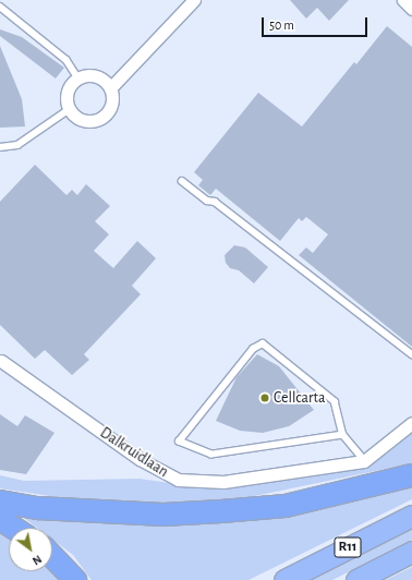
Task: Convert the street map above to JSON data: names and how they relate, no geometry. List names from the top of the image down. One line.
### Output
{"streets":{"highway":["R11"],"street":["Dalkruidlaan"]},"places":["Cellcarta"],"scale_bar":"50 m","north":"bottom right"}
